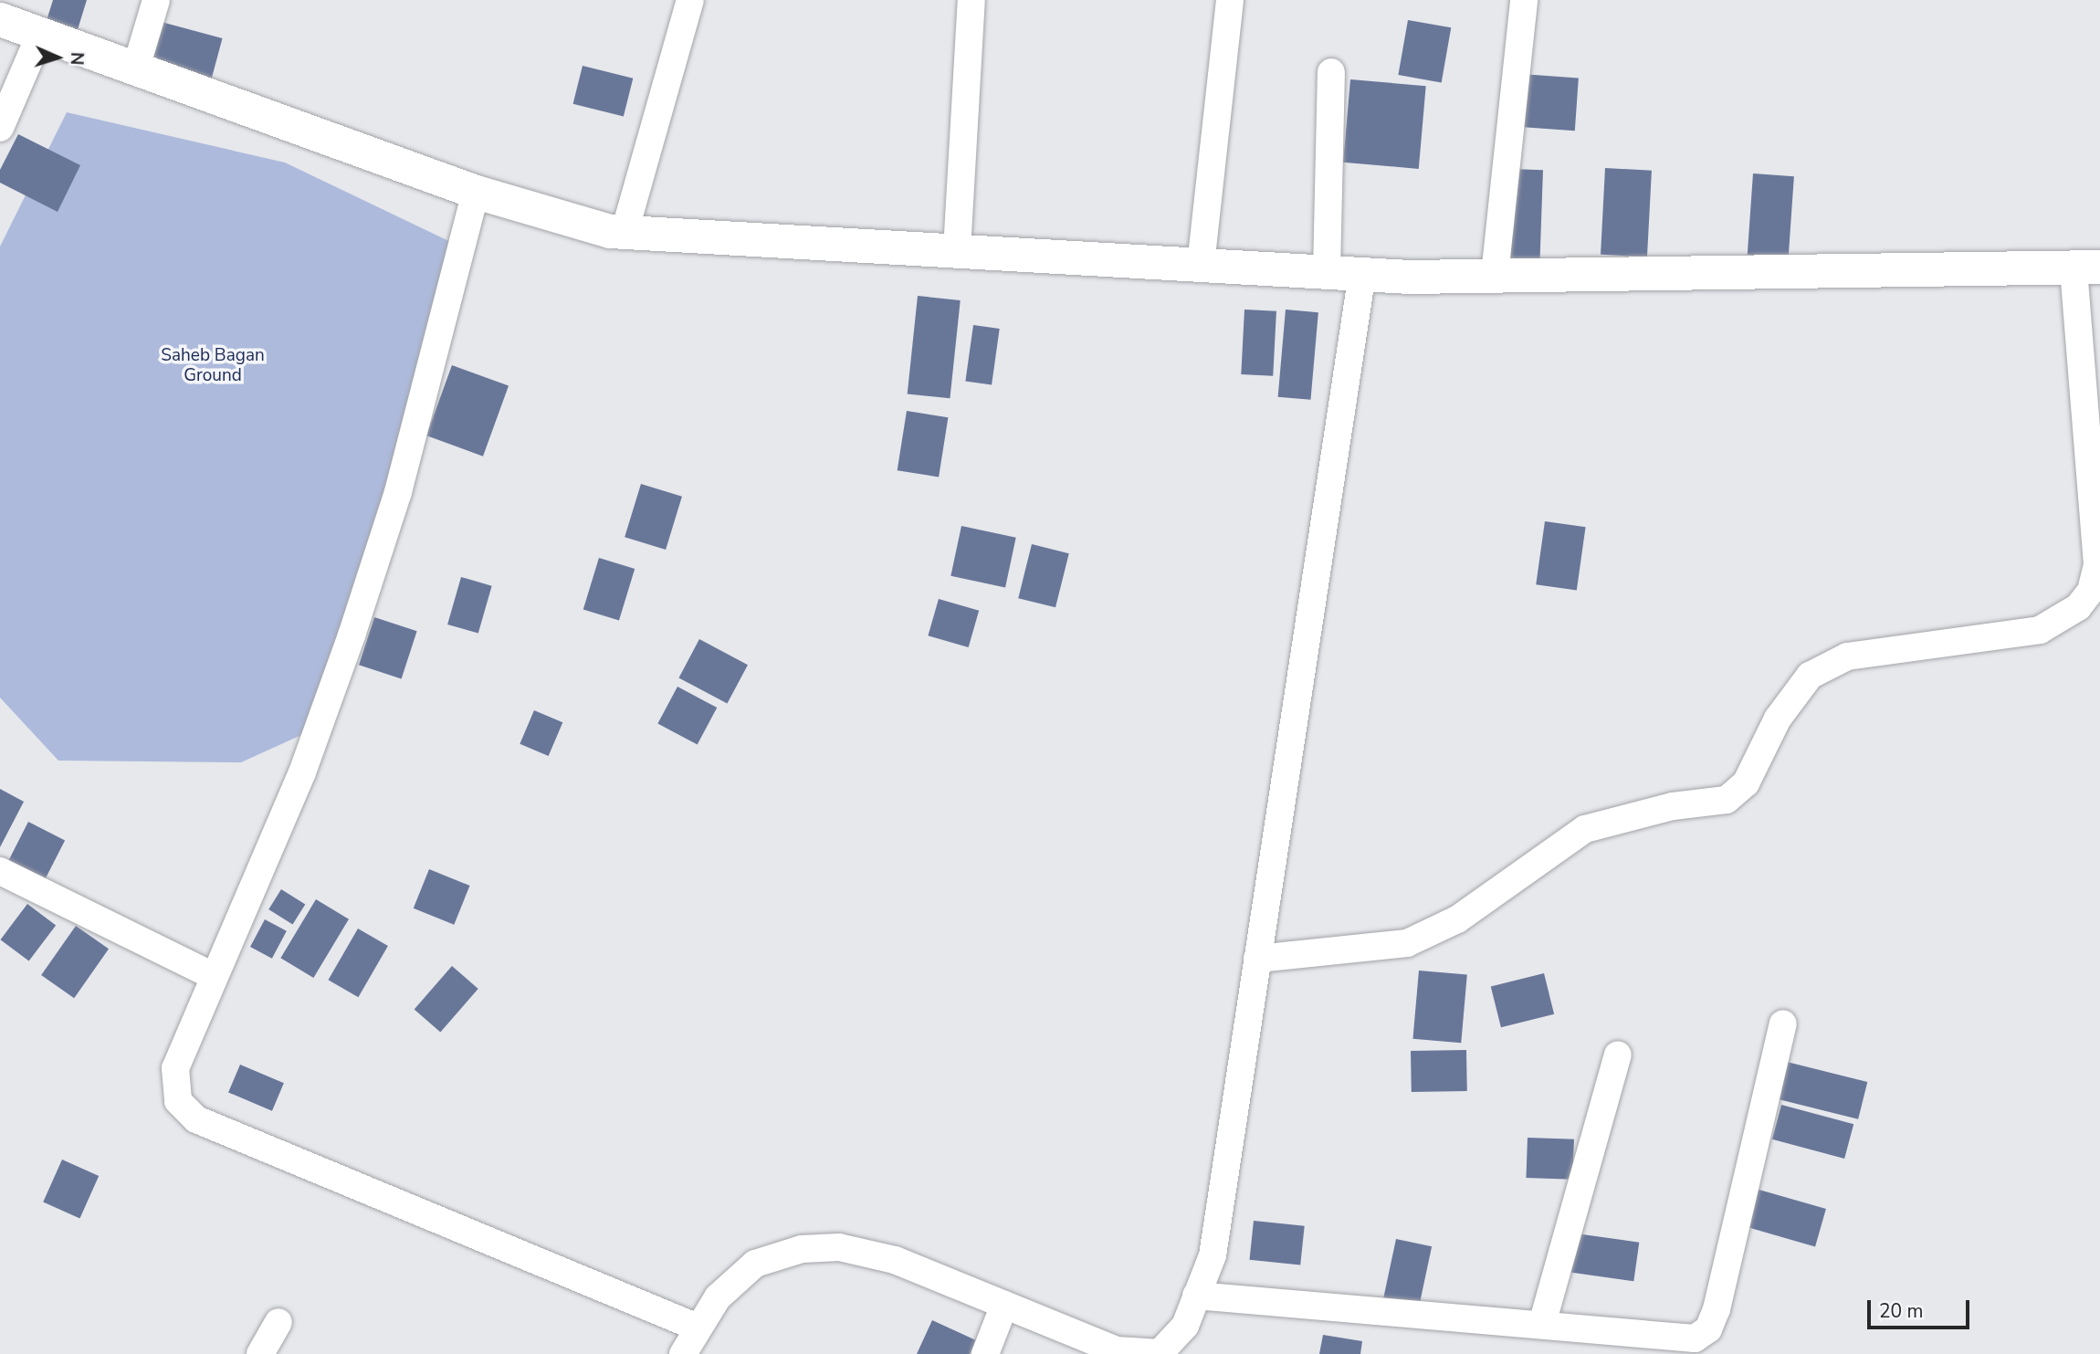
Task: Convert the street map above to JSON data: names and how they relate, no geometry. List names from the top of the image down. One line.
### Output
{"parks":["Saheb Bagan Ground"],"scale_bar":"20 m","north":"right"}
